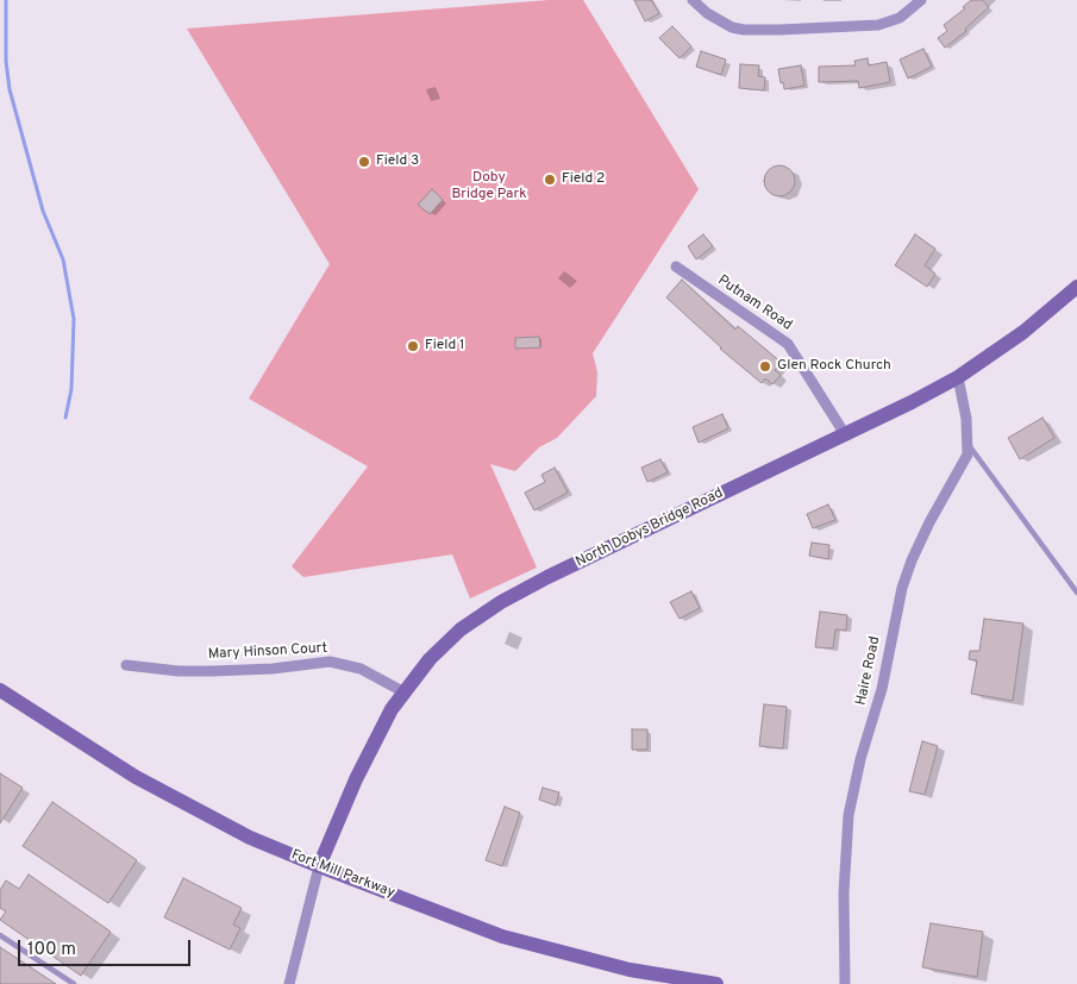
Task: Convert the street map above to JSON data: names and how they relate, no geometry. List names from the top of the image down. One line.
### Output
{"streets":{"street":["Putnam Road","North Dobys Bridge Road","Mary Hinson Court","Haire Road","Fort Mill Parkway"]},"crossings":[["Putnam Road","North Dobys Bridge Road"],["North Dobys Bridge Road","Mary Hinson Court"],["North Dobys Bridge Road","Haire Road"],["North Dobys Bridge Road","Fort Mill Parkway"]],"parks":["Doby Bridge Park"],"places":["Field 3","Field 2","Field 1","Glen Rock Church"],"scale_bar":"100 m"}
